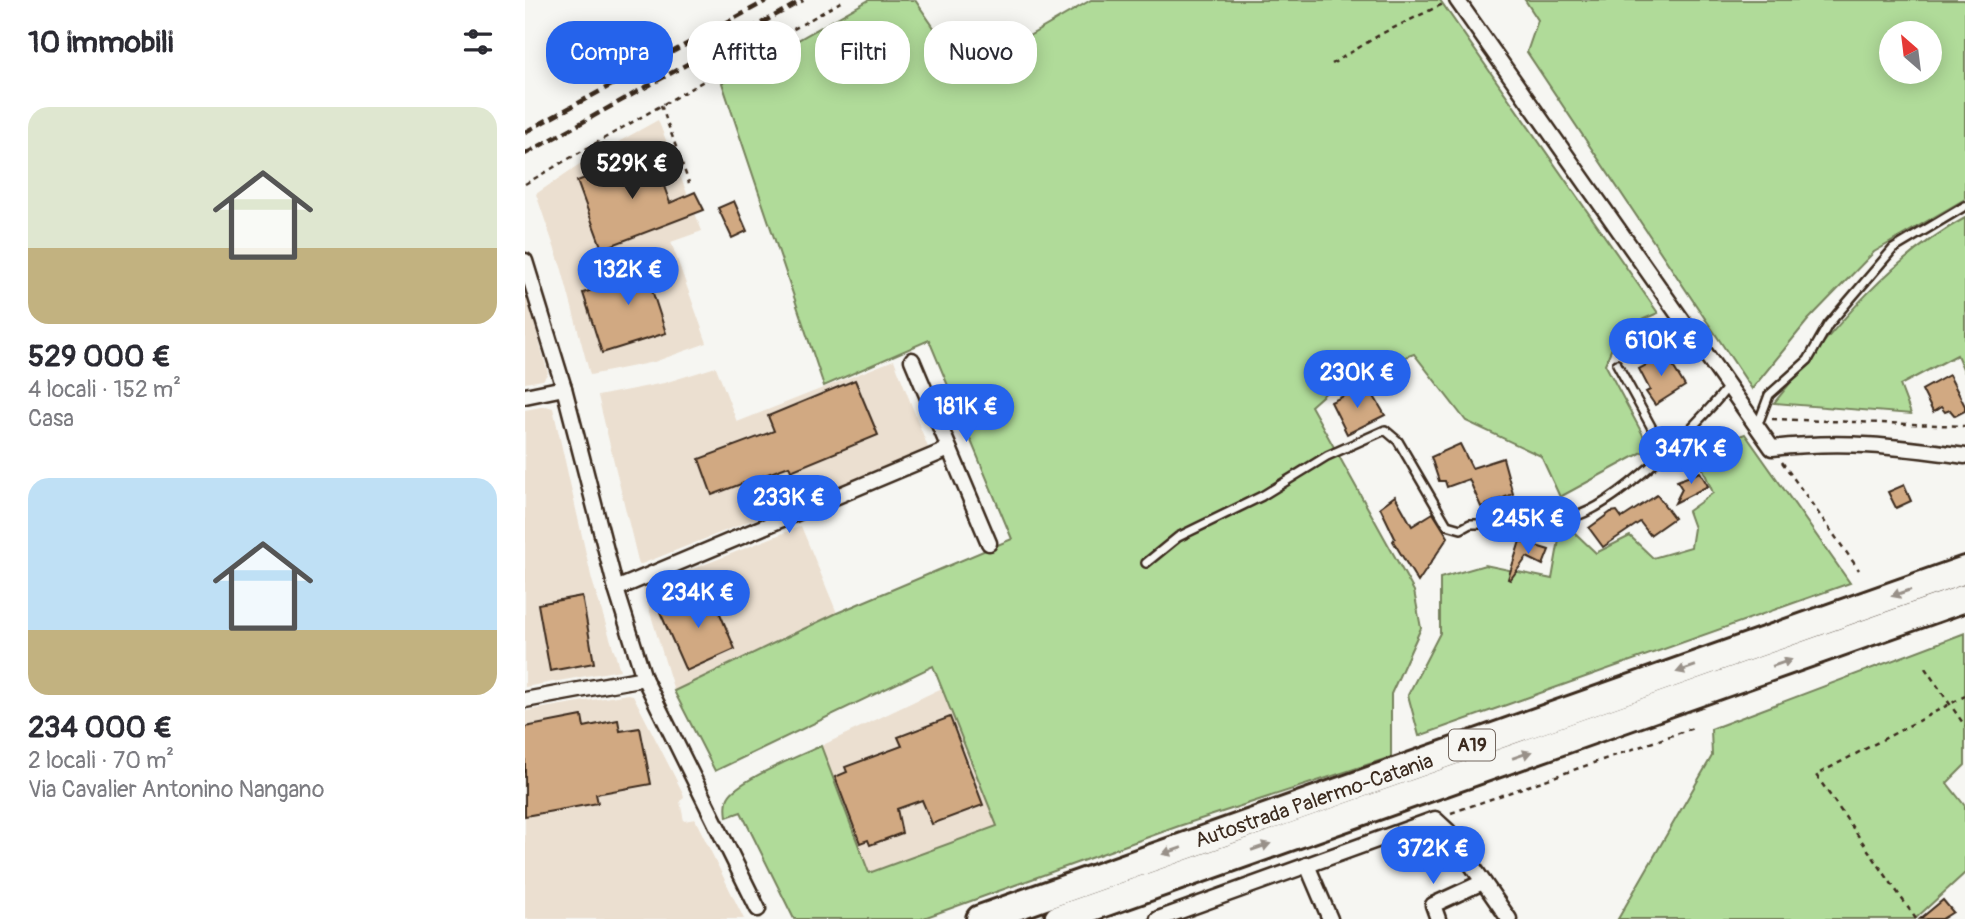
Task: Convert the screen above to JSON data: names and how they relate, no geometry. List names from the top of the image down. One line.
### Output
{"streets":{"highway":["A19","Autostrada Palermo-Catania"]},"north":"top left","page":{"heading":"10 immobili","chip":["Compra","Affitta","Filtri","Nuovo"],"list":[{"name":"529 000 €","note":"4 locali · 152 m² · Casa"},{"name":"234 000 €","note":"2 locali · 70 m² · Via Cavalier Antonino Nangano"}],"price":["529K €","132K €","610K €","230K €","181K €","347K €","233K €","245K €","234K €","372K €"]}}
